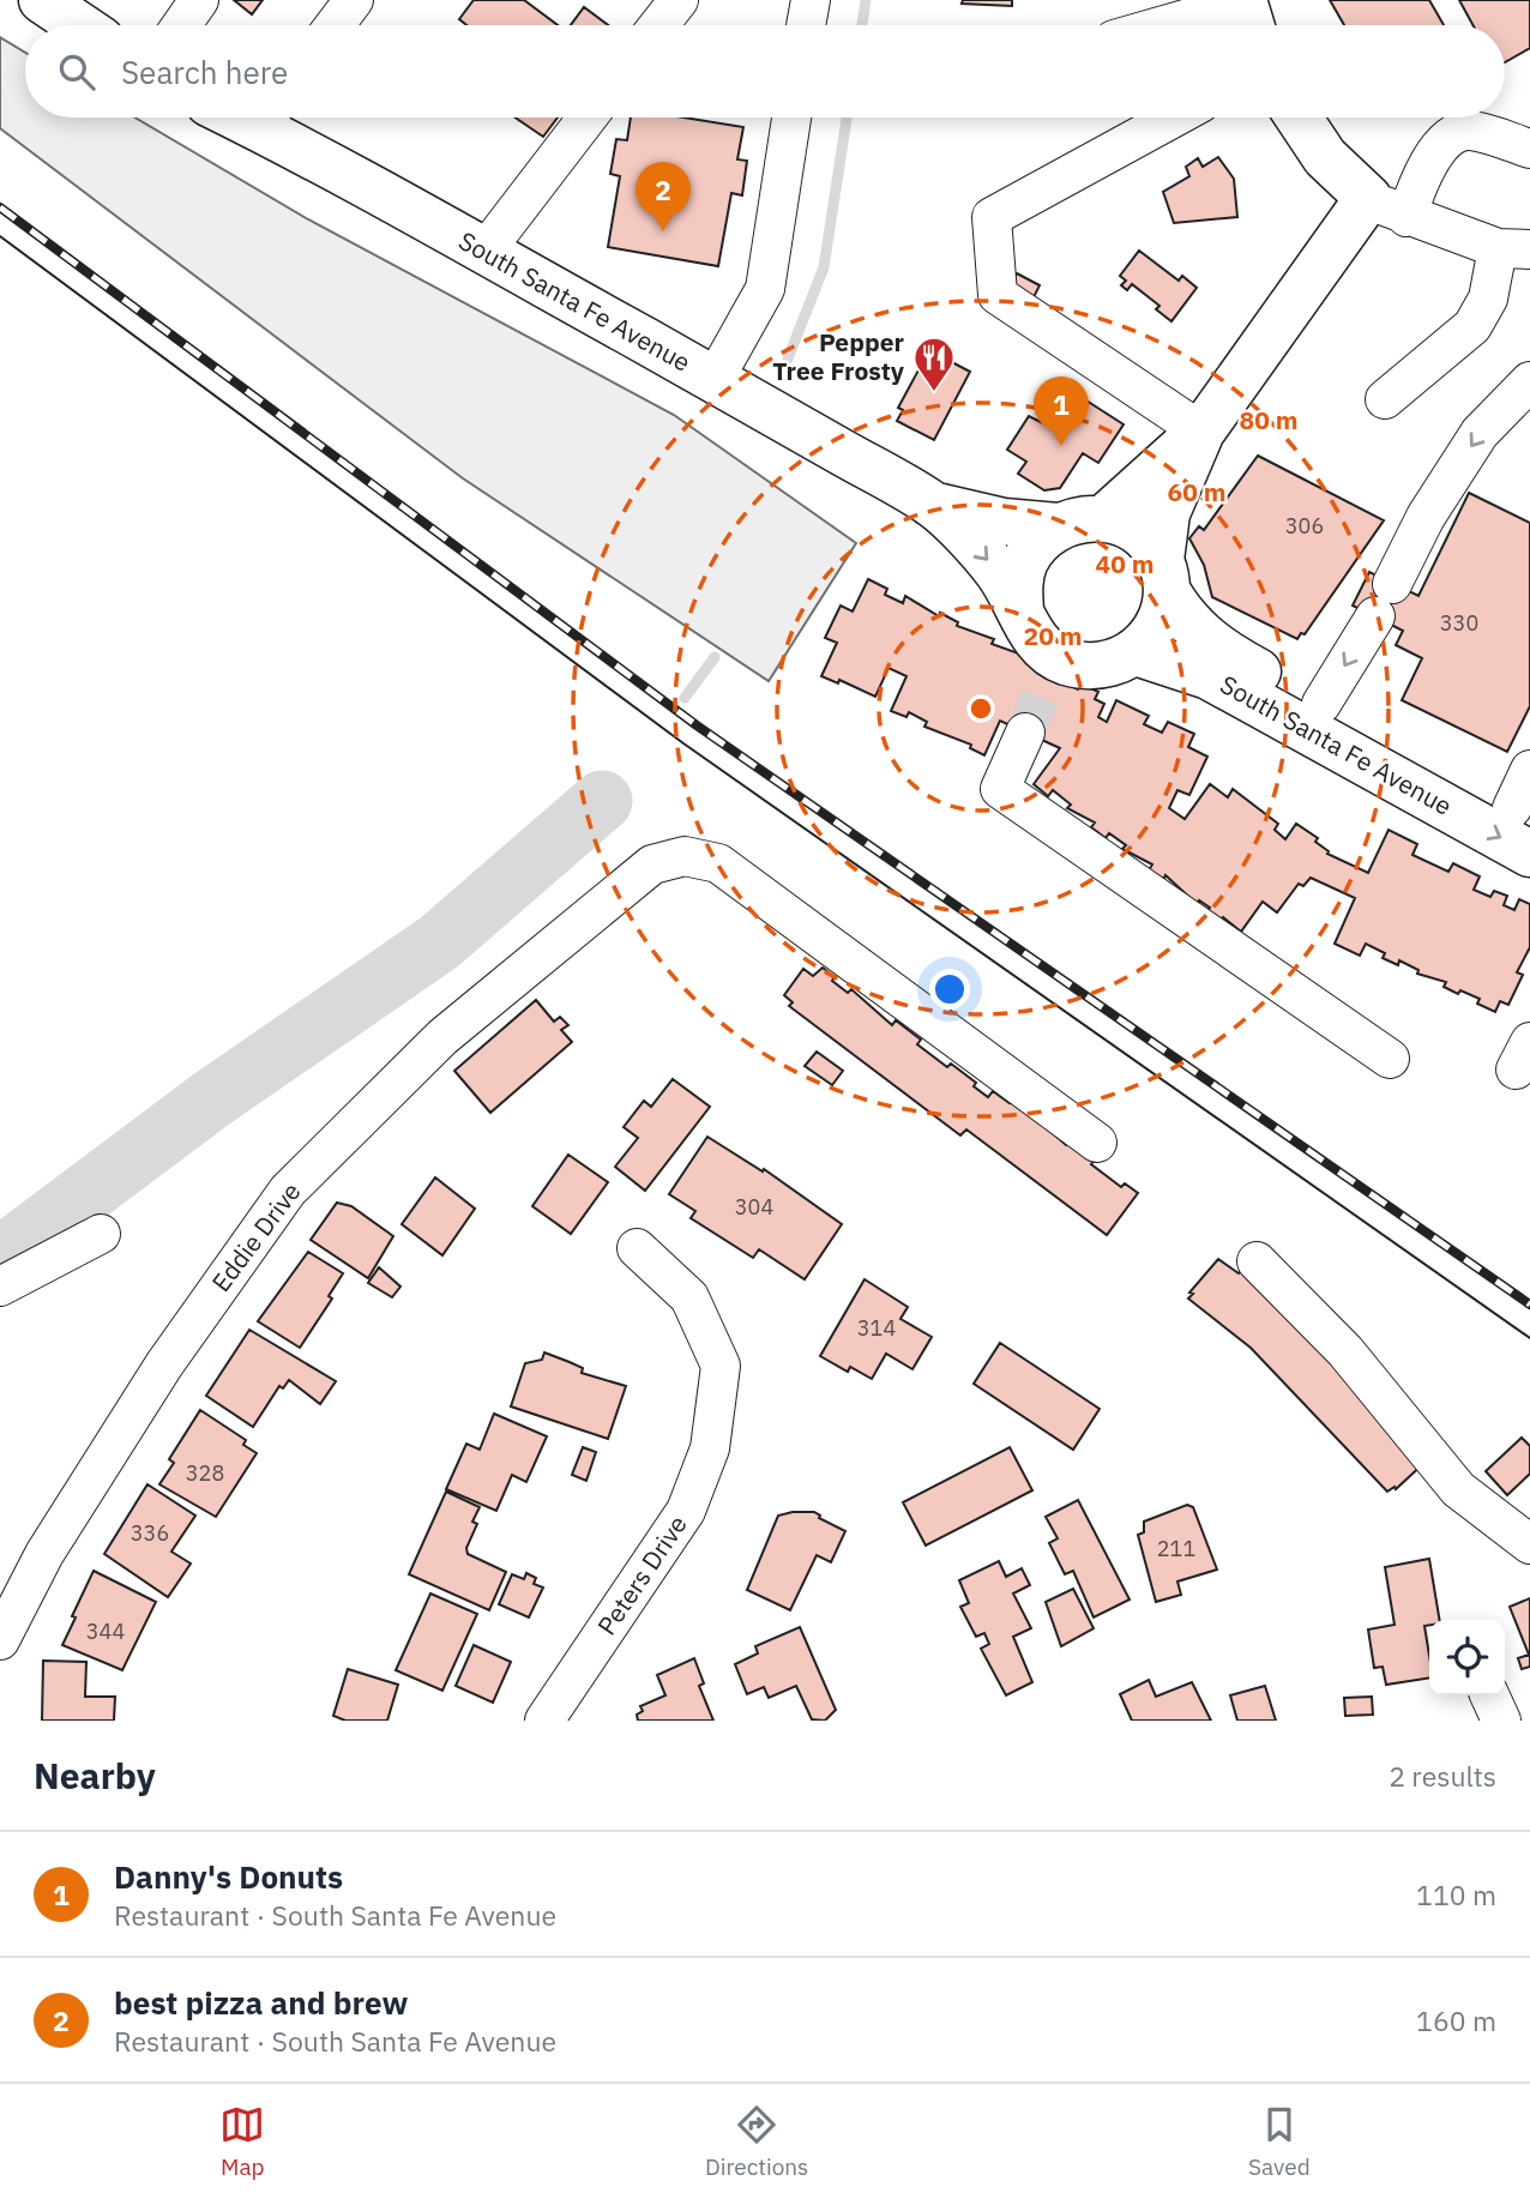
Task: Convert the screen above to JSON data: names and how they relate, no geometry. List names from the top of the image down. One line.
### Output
{"streets":{"main road":["South Santa Fe Avenue"],"street":["Eddie Drive","Peters Drive"]},"places":{"restaurant":["Pepper Tree Frosty"]},"house_numbers":["306","330","304","314","328","336","211","344"],"page":{"search":"Search here","pins":["2","1"],"heading":["Nearby","2 results"],"list":[{"mark":"1","name":"Danny's Donuts","note":"Restaurant · South Santa Fe Avenue","value":"110 m"},{"mark":"2","name":"best pizza and brew","note":"Restaurant · South Santa Fe Avenue","value":"160 m"}],"nav":["Map","Directions","Saved"]},"rings":["80 m","60 m","40 m","20 m"]}
